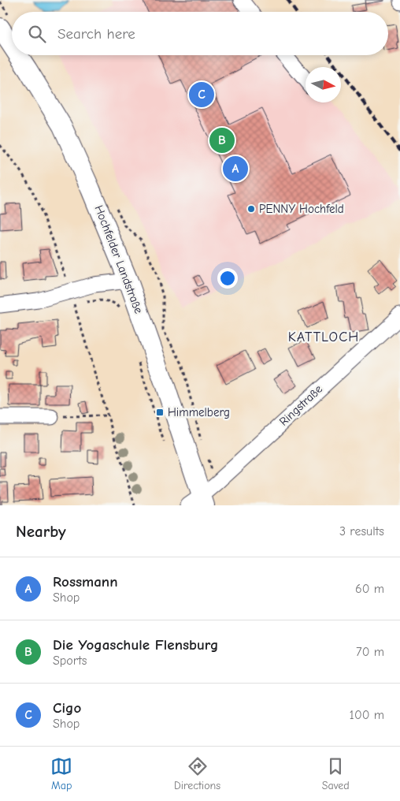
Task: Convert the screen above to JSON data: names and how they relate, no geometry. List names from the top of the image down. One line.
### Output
{"streets":{"main road":["Hochfelder Landstraße"],"street":["Ringstraße"]},"crossings":[["Hochfelder Landstraße","Ringstraße"]],"districts":["KATTLOCH"],"places":{"other":["PENNY Hochfeld"],"transit":["Himmelberg"]},"north":"right","page":{"search":"Search here","pins":["C","B","A"],"heading":["Nearby","3 results"],"list":[{"mark":"A","name":"Rossmann","note":"Shop","value":"60 m"},{"mark":"B","name":"Die Yogaschule Flensburg","note":"Sports","value":"70 m"},{"mark":"C","name":"Cigo","note":"Shop","value":"100 m"}],"nav":["Map","Directions","Saved"]}}
